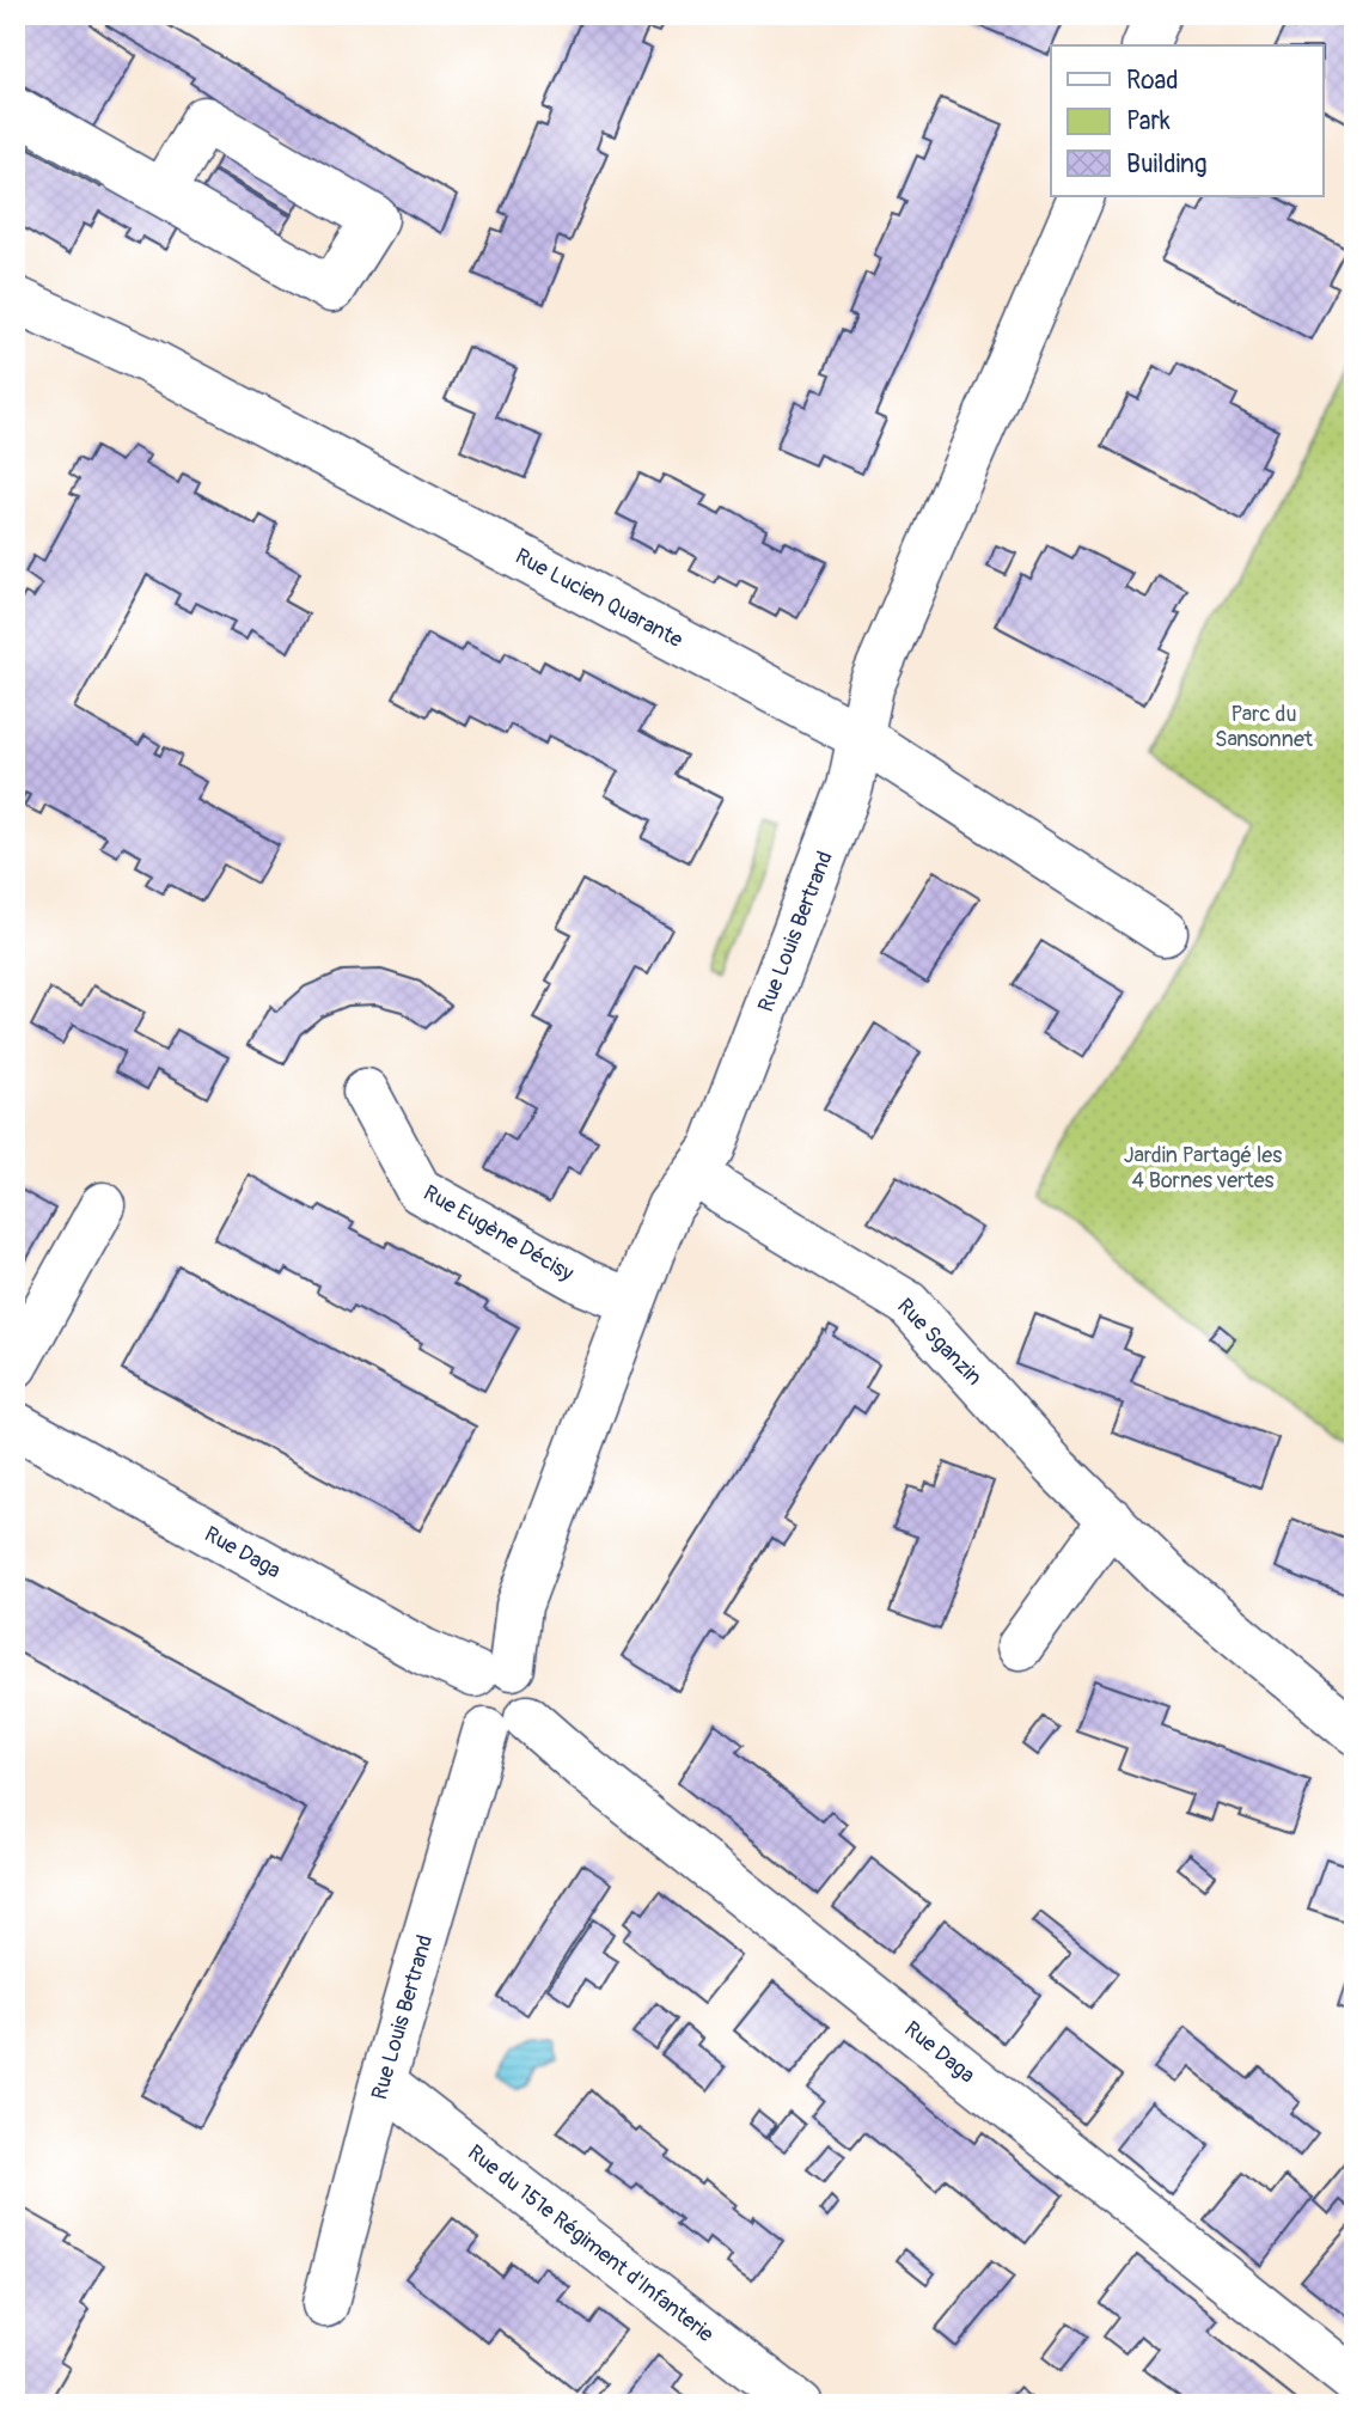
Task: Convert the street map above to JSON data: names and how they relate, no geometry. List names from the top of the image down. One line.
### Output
{"streets":{"street":["Rue Lucien Quarante","Rue Louis Bertrand","Rue Eugène Décisy","Rue Sganzin","Rue Daga","Rue du 151e Régiment d'Infanterie"]},"crossings":[["Rue Lucien Quarante","Rue Louis Bertrand"],["Rue Louis Bertrand","Rue Eugène Décisy"],["Rue Louis Bertrand","Rue Sganzin"],["Rue Louis Bertrand","Rue Daga"],["Rue Louis Bertrand","Rue du 151e Régiment d'Infanterie"]],"parks":["Parc du Sansonnet","Jardin Partagé les 4 Bornes vertes"],"legend":["Road","Park","Building"]}
